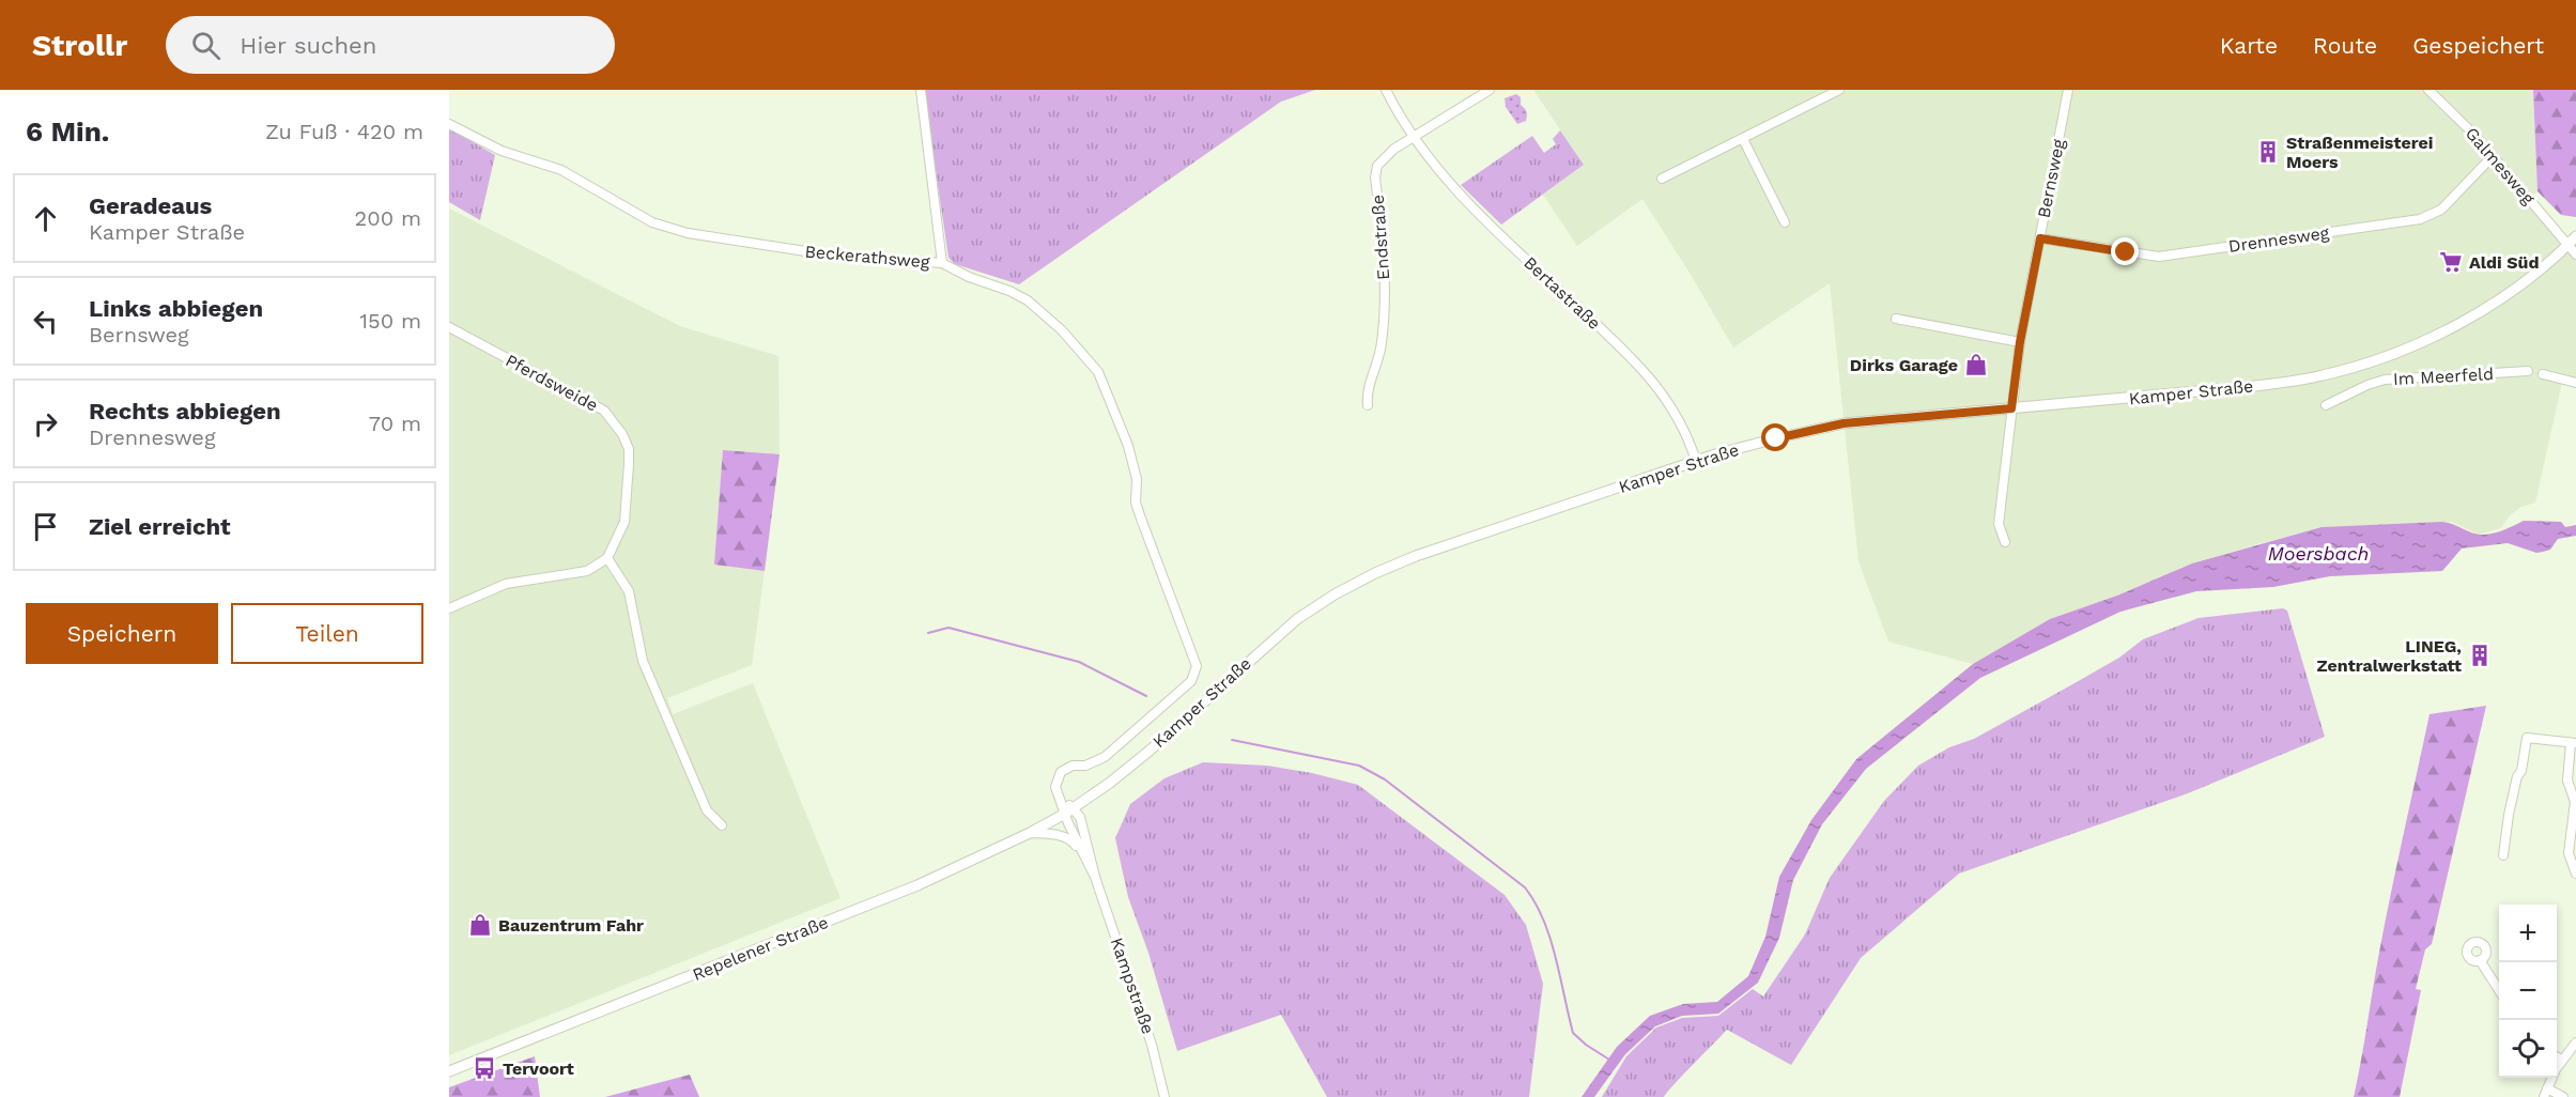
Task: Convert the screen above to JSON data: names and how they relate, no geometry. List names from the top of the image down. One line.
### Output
{"streets":{"main road":["Kamper Straße","Repelener Straße"],"street":["Galmesweg","Bernsweg","Endstraße","Drennesweg","Beckerathsweg","Bertastraße","Im Meerfeld","Pferdsweide","Kampstraße"]},"crossings":[["Galmesweg","Drennesweg"],["Galmesweg","Kamper Straße"],["Bernsweg","Drennesweg"],["Bernsweg","Kamper Straße"],["Endstraße","Bertastraße"],["Beckerathsweg","Kamper Straße"],["Beckerathsweg","Repelener Straße"],["Beckerathsweg","Kampstraße"],["Bertastraße","Kamper Straße"],["Kamper Straße","Repelener Straße"],["Kamper Straße","Kampstraße"],["Repelener Straße","Kampstraße"]],"water":["Moersbach"],"places":{"building":["Straßenmeisterei Moers","LINEG, Zentralwerkstatt"],"supermarket":["Aldi Süd"],"shop":["Dirks Garage","Bauzentrum Fahr"],"bus stop":["Tervoort"]},"page":{"header":"Strollr","search":"Hier suchen","nav":["Karte","Route","Gespeichert"],"heading":["6 Min.","Zu Fuß · 420 m"],"list":[["Geradeaus","Kamper Straße","200 m"],["Links abbiegen","Bernsweg","150 m"],["Rechts abbiegen","Drennesweg","70 m"],"Ziel erreicht"],"buttons":["Speichern","Teilen"],"map_buttons":["+","−"]}}
